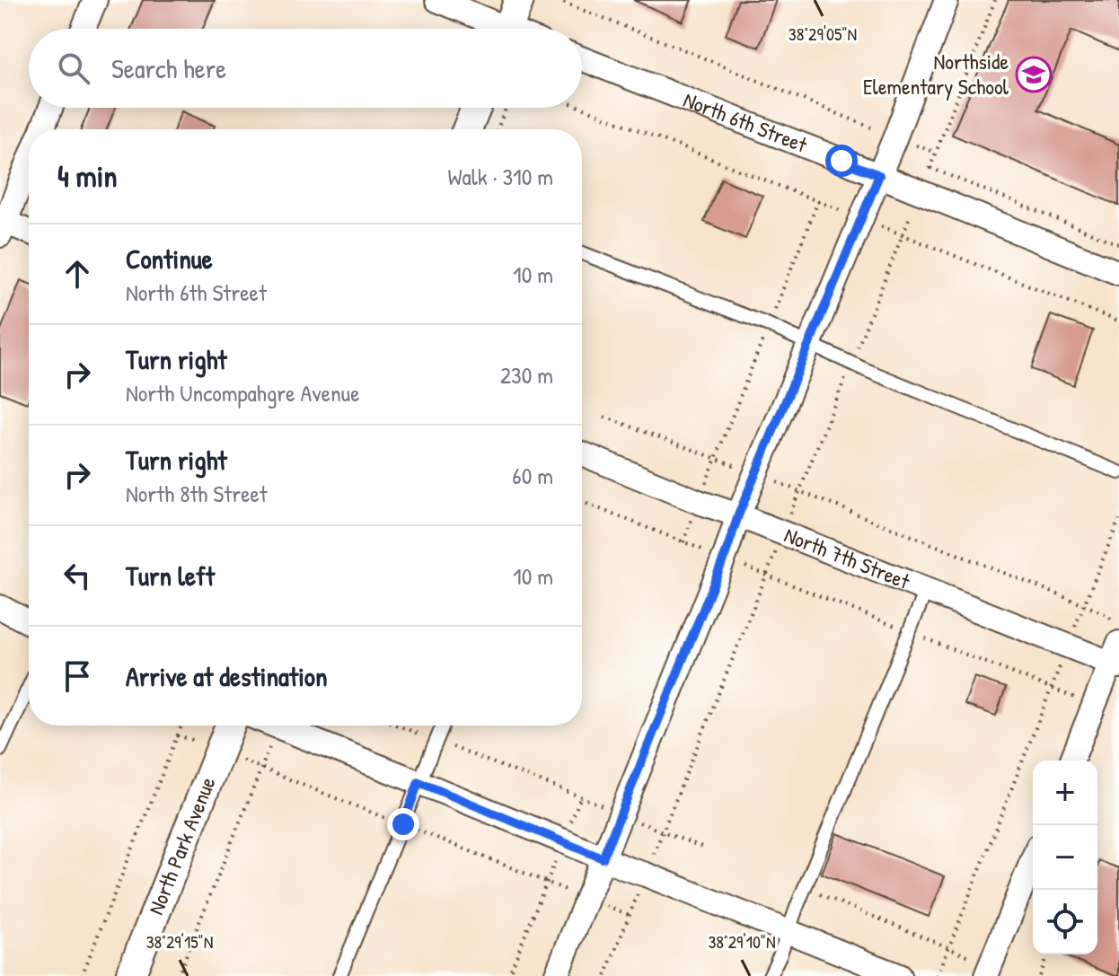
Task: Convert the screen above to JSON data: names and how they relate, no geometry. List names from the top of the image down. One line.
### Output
{"streets":{"street":["North 6th Street","North 7th Street","North Park Avenue"]},"places":{"school or university":["Northside Elementary School"]},"page":{"search":"Search here","heading":["4 min","Walk · 310 m"],"list":[["Continue","North 6th Street","10 m"],["Turn right","North Uncompahgre Avenue","230 m"],["Turn right","North 8th Street","60 m"],["Turn left","10 m"],"Arrive at destination"],"map_buttons":["+","−"]},"coordinates":["38°29'05\"N","38°29'15\"N","38°29'10\"N"]}
